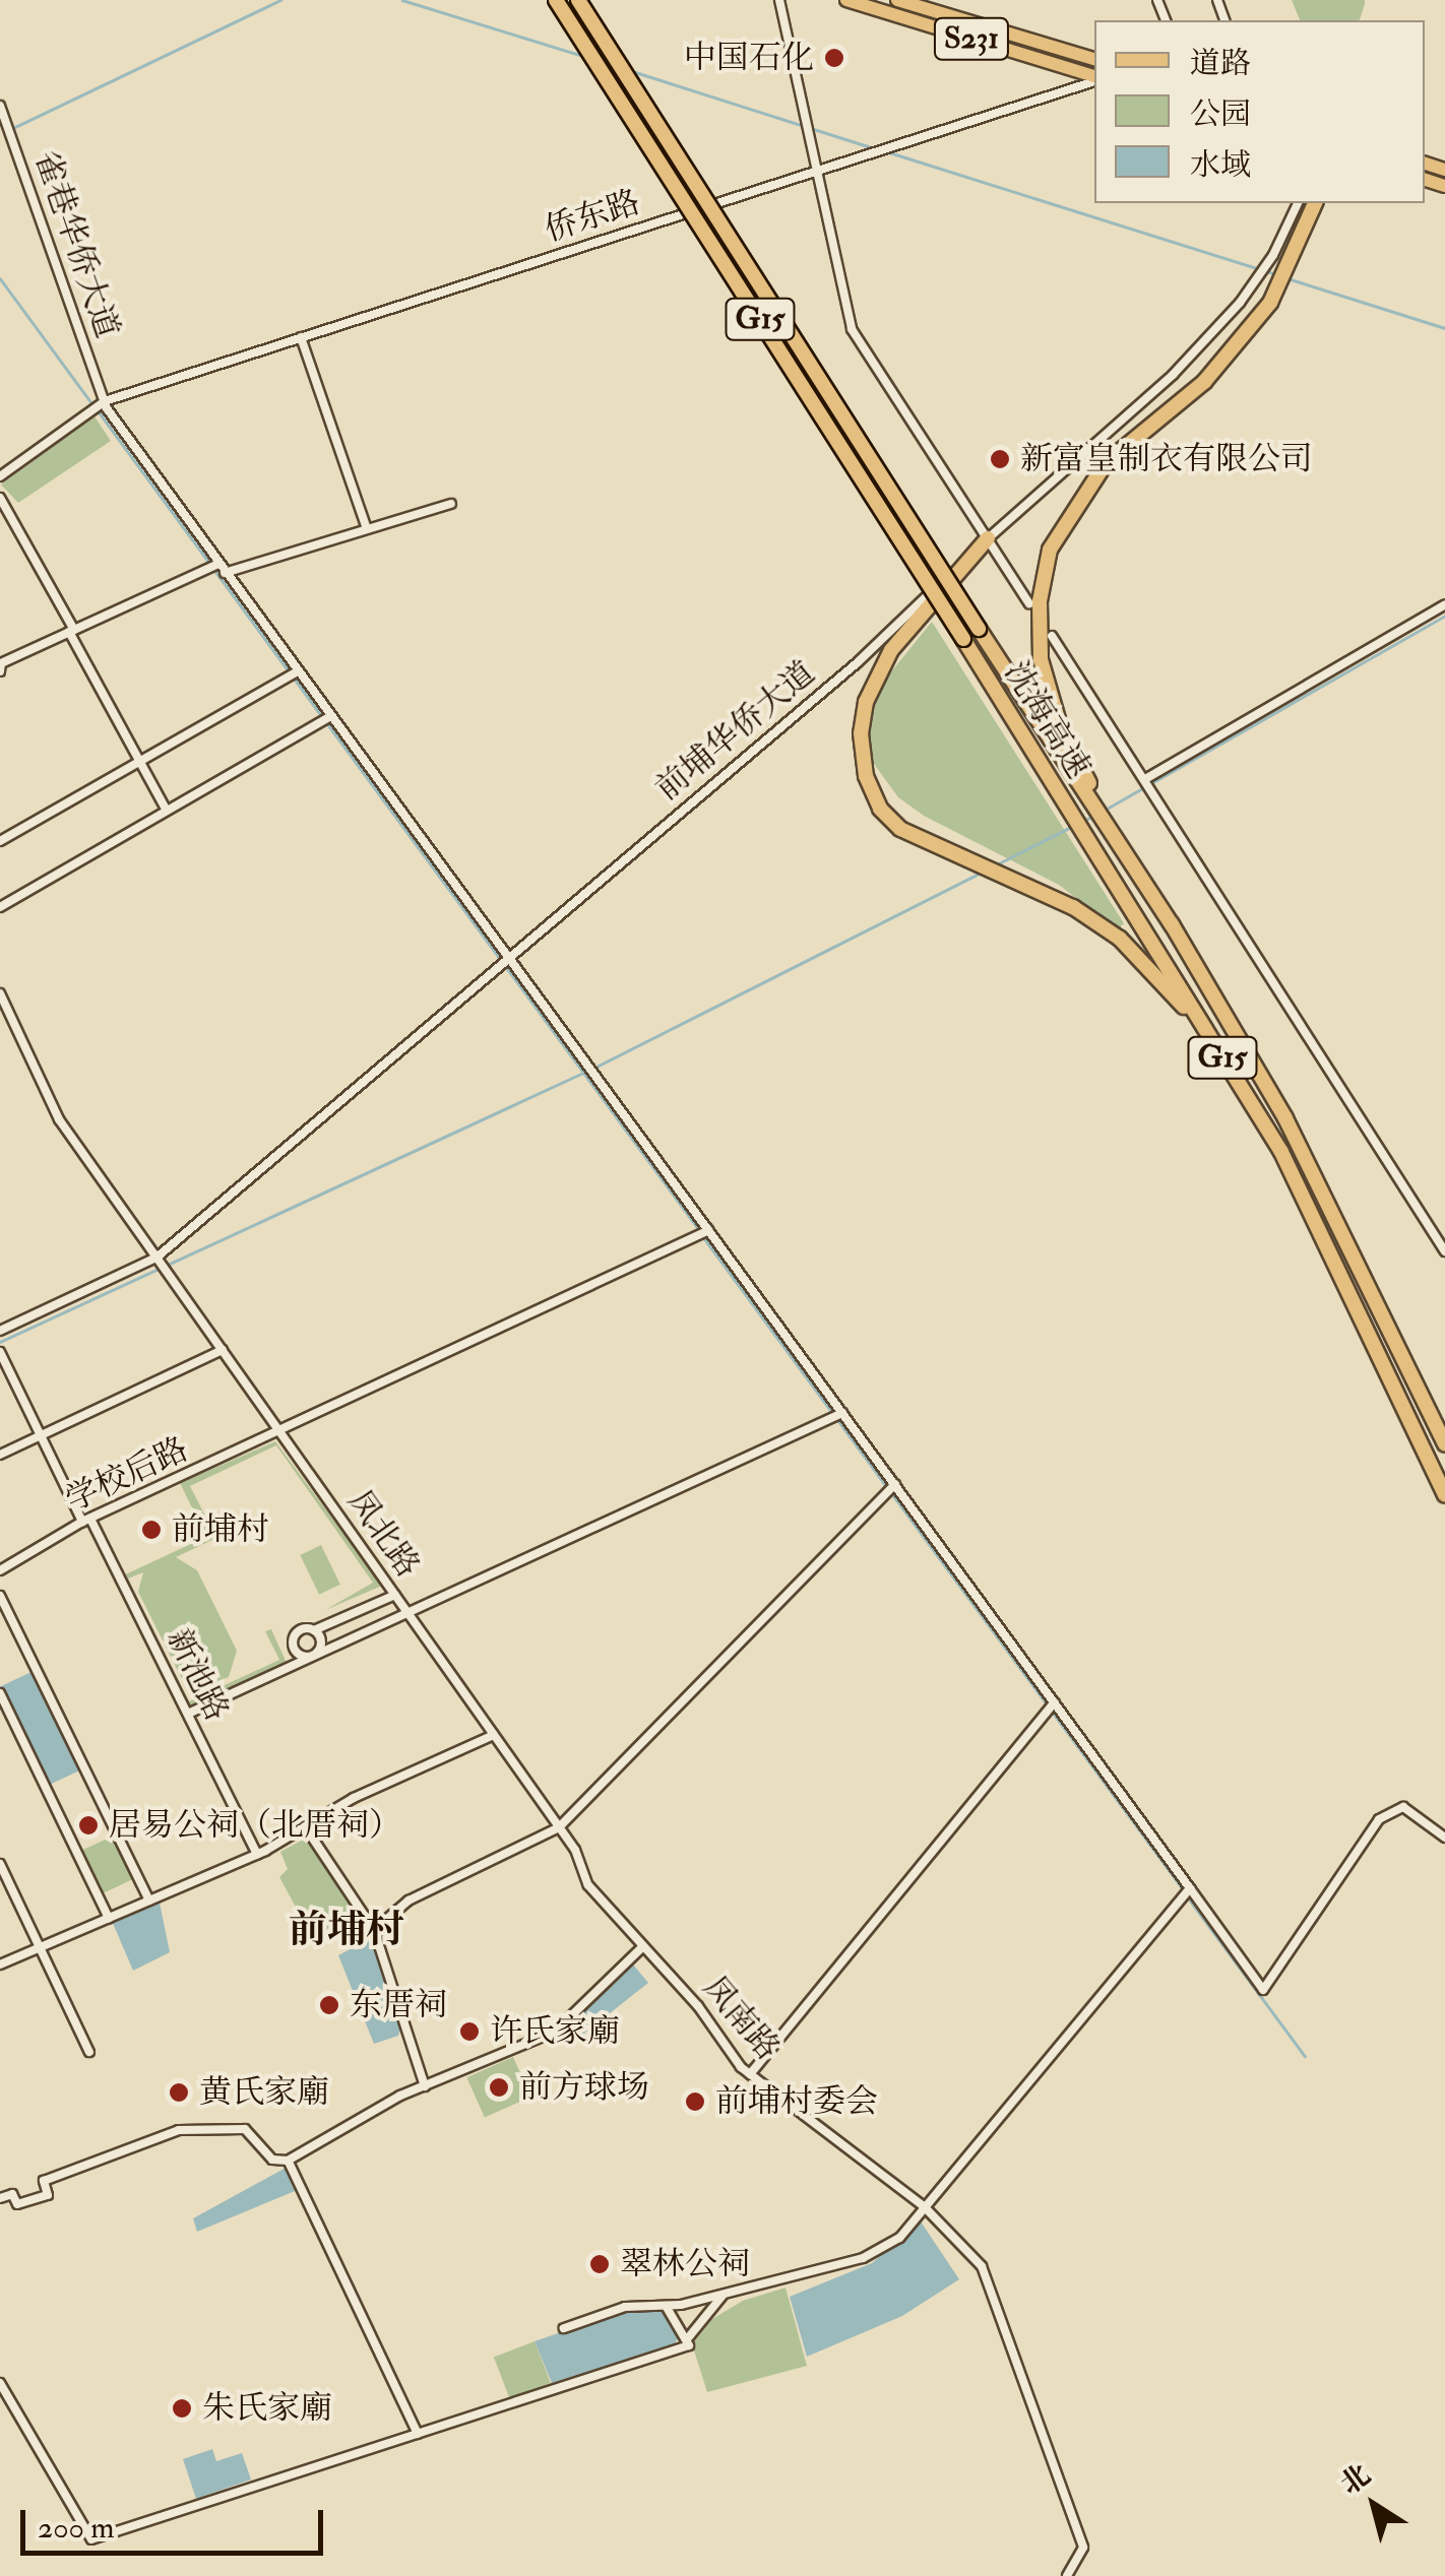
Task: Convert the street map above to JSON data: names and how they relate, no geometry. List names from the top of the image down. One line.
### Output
{"streets":{"highway":["G15","沈海高速"],"main road":["S231"],"street":["侨东路","雀巷华侨大道","前埔华侨大道","学校后路","凤北路","新池路","凤南路"]},"crossings":[["侨东路","雀巷华侨大道"],["雀巷华侨大道","前埔华侨大道"],["雀巷华侨大道","学校后路"],["前埔华侨大道","凤北路"],["学校后路","凤北路"],["学校后路","新池路"],["凤北路","凤南路"]],"districts":["前埔村"],"places":["中国石化","新富皇制衣有限公司","前埔村","居易公祠（北厝祠）","东厝祠","许氏家廟","前方球场","黄氏家廟","前埔村委会","翠林公祠","朱氏家廟"],"legend":["道路","公园","水域"],"scale_bar":"200 m","north":"top left"}
